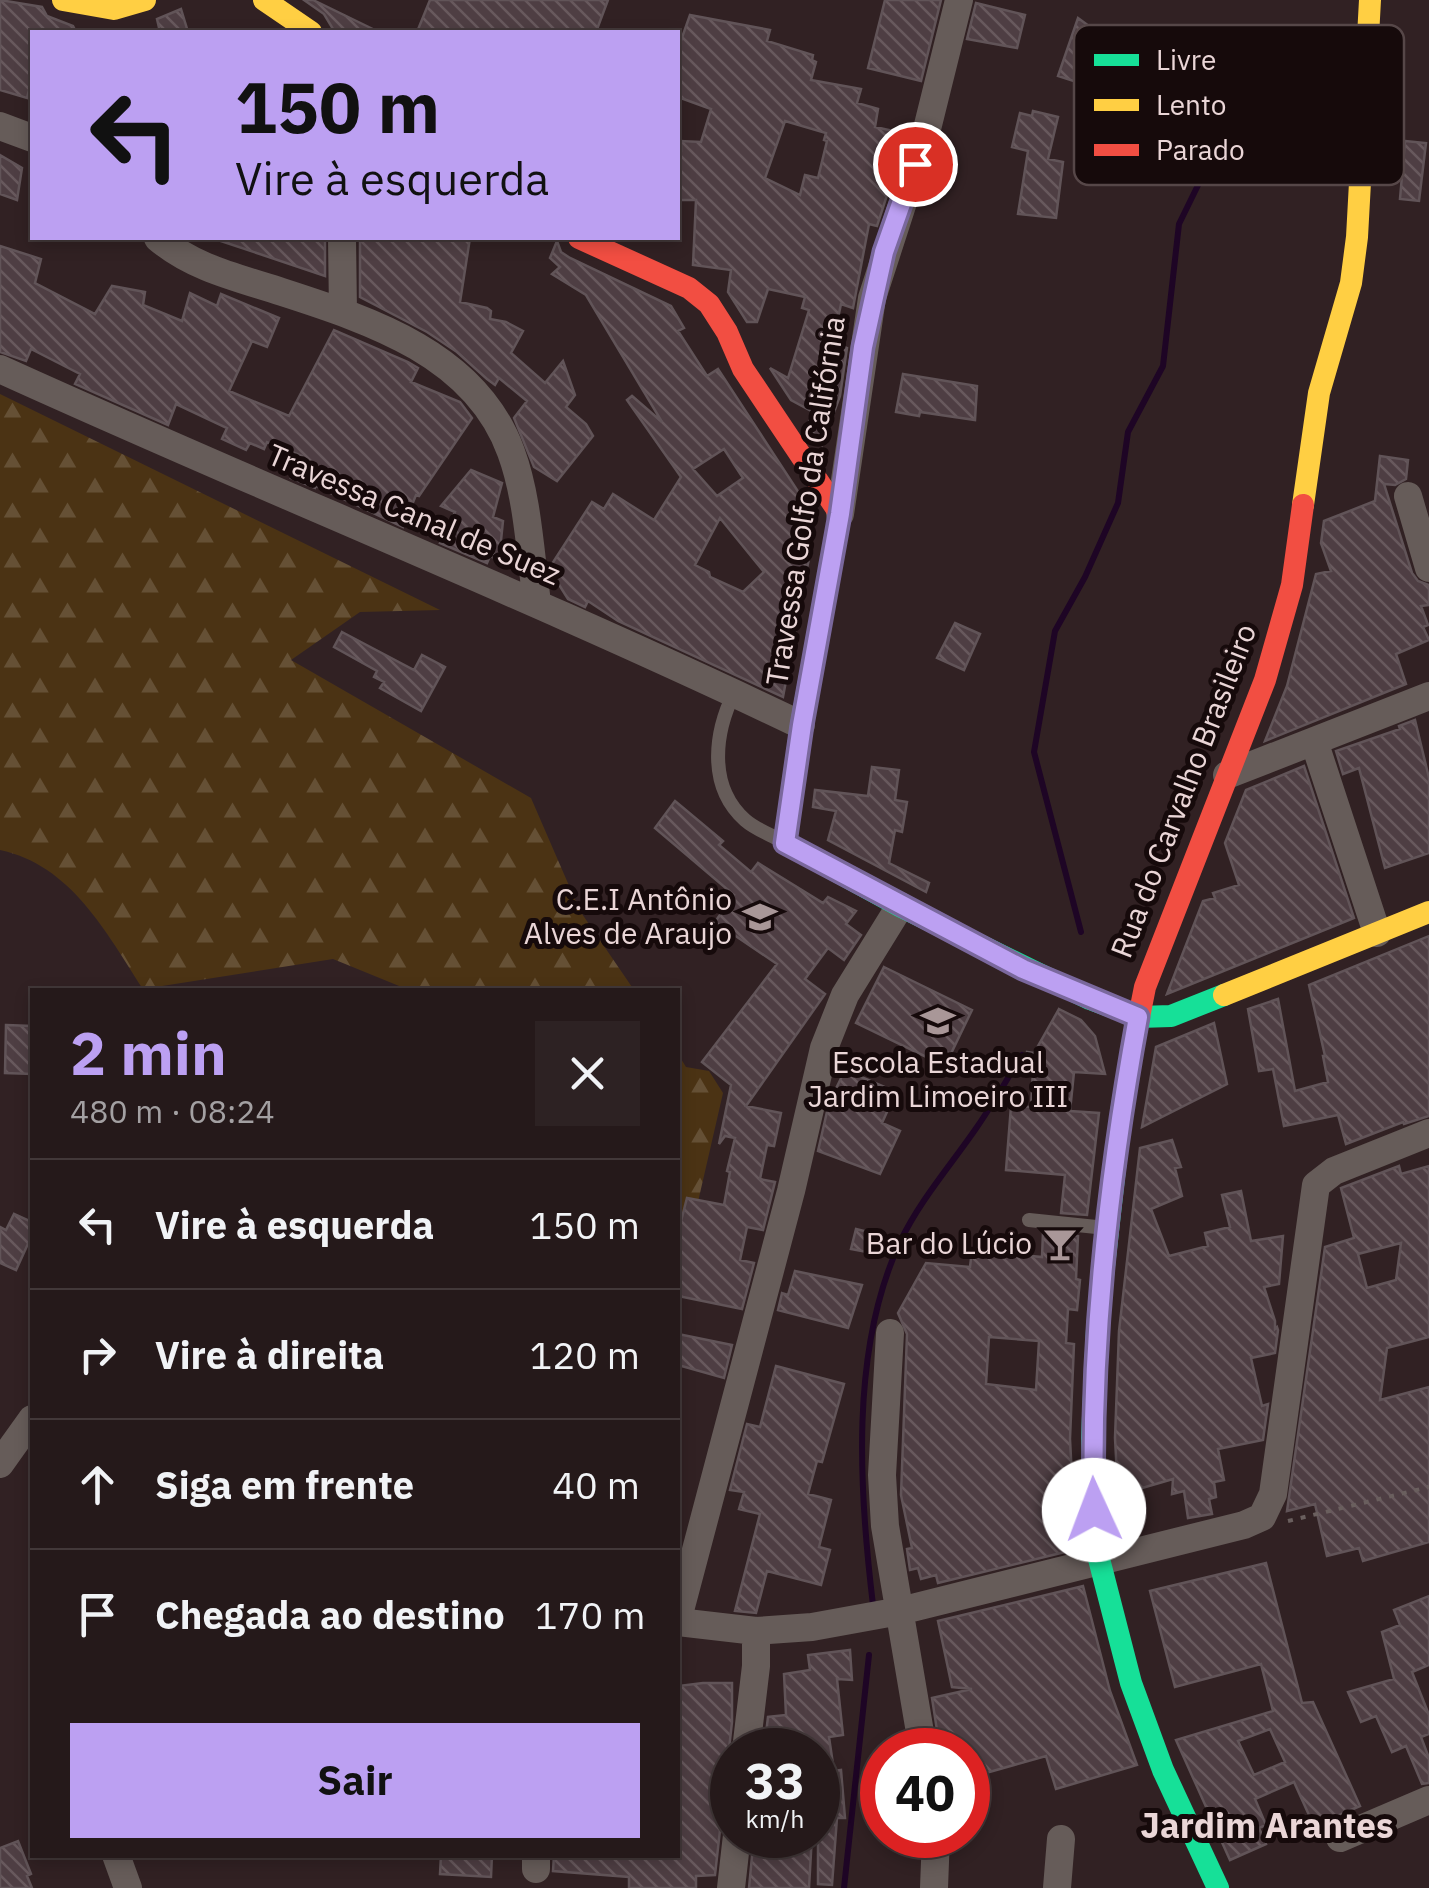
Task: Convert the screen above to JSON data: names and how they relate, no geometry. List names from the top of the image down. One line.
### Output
{"streets":{"street":["Travessa Golfo da Califórnia","Travessa Canal de Suez","Rua do Carvalho Brasileiro"]},"crossings":[["Travessa Golfo da Califórnia","Travessa Canal de Suez"]],"districts":["Jardim Arantes"],"places":{"school or university":["C.E.I Antônio Alves de Araujo","Escola Estadual Jardim Limoeiro III"],"bar":["Bar do Lúcio"]},"legend":["Livre","Lento","Parado"],"page":{"turn":["150 m","Vire à esquerda"],"heading":["2 min","480 m · 08:24"],"list":[{"name":"Vire à esquerda","value":"150 m"},{"name":"Vire à direita","value":"120 m"},{"name":"Siga em frente","value":"40 m"},{"name":"Chegada ao destino","value":"170 m"}],"buttons":"Sair","speed":"33 km/h","limit":"40"}}
